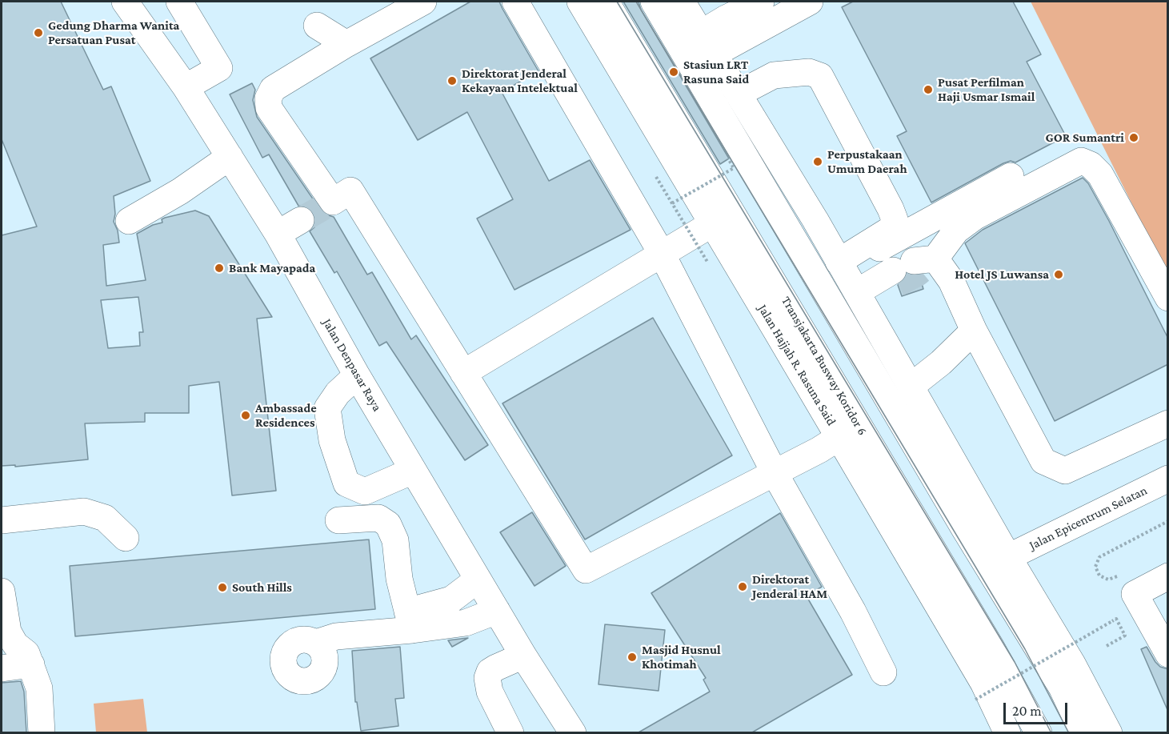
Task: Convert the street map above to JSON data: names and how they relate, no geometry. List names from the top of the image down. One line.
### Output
{"streets":{"main road":["Jalan Denpasar Raya","Jalan Hajjah R. Rasuna Said","Transjakarta Busway Koridor 6","Jalan Epicentrum Selatan"]},"places":["Gedung Dharma Wanita Persatuan Pusat","Stasiun LRT Rasuna Said","Direktorat Jenderal Kekayaan Intelektual","Pusat Perfilman Haji Usmar Ismail","GOR Sumantri","Perpustakaan Umum Daerah","Bank Mayapada","Hotel JS Luwansa","Ambassade Residences","Direktorat Jenderal HAM","South Hills","Masjid Husnul Khotimah"],"scale_bar":"20 m"}
